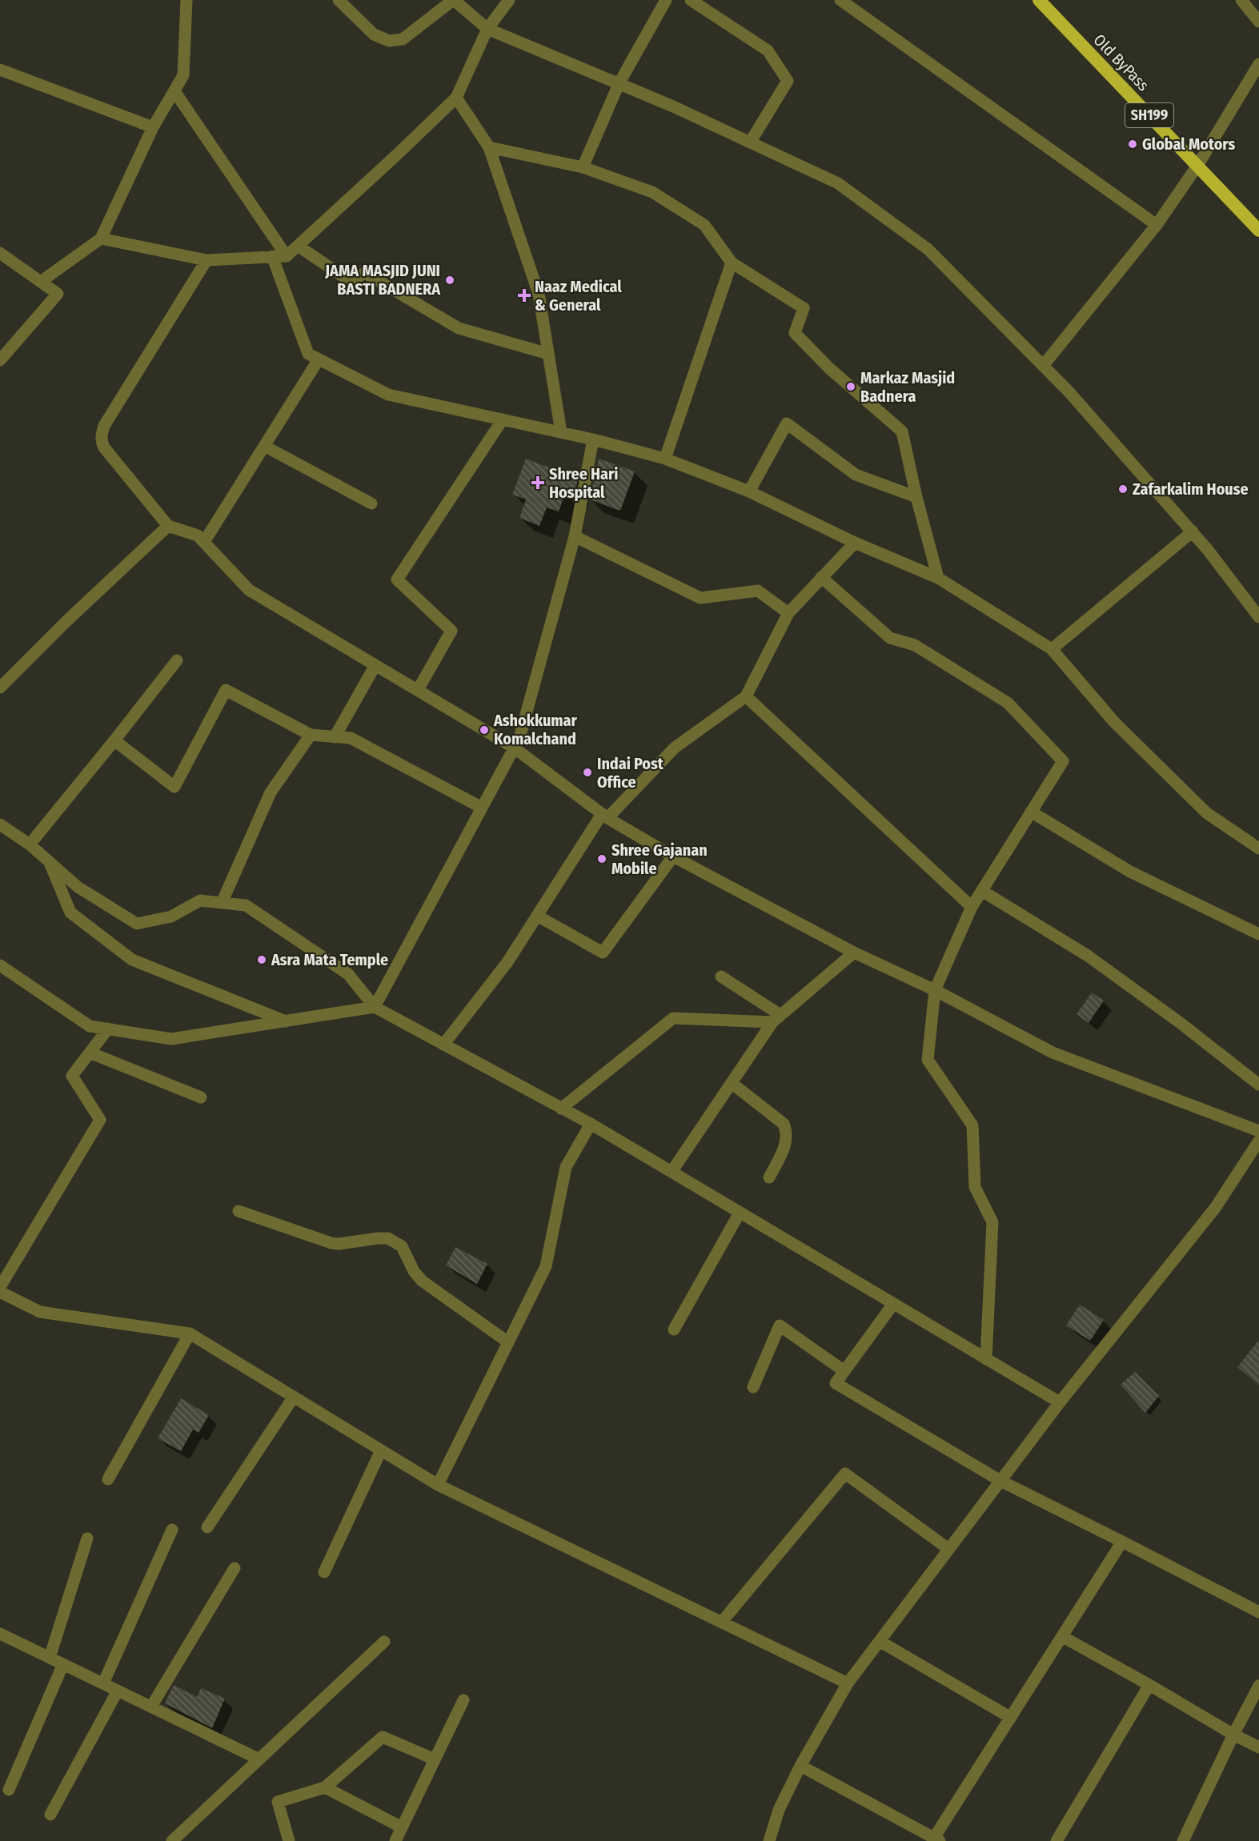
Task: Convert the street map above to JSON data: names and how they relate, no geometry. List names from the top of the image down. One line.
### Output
{"streets":{"highway":["Old ByPass","SH199"]},"places":{"other":["Global Motors","JAMA MASJID JUNI BASTI BADNERA","Markaz Masjid Badnera","Zafarkalim House","Ashokkumar Komalchand","Indai Post Office","Shree Gajanan Mobile","Asra Mata Temple"],"health":["Naaz Medical & General","Shree Hari Hospital"]}}
